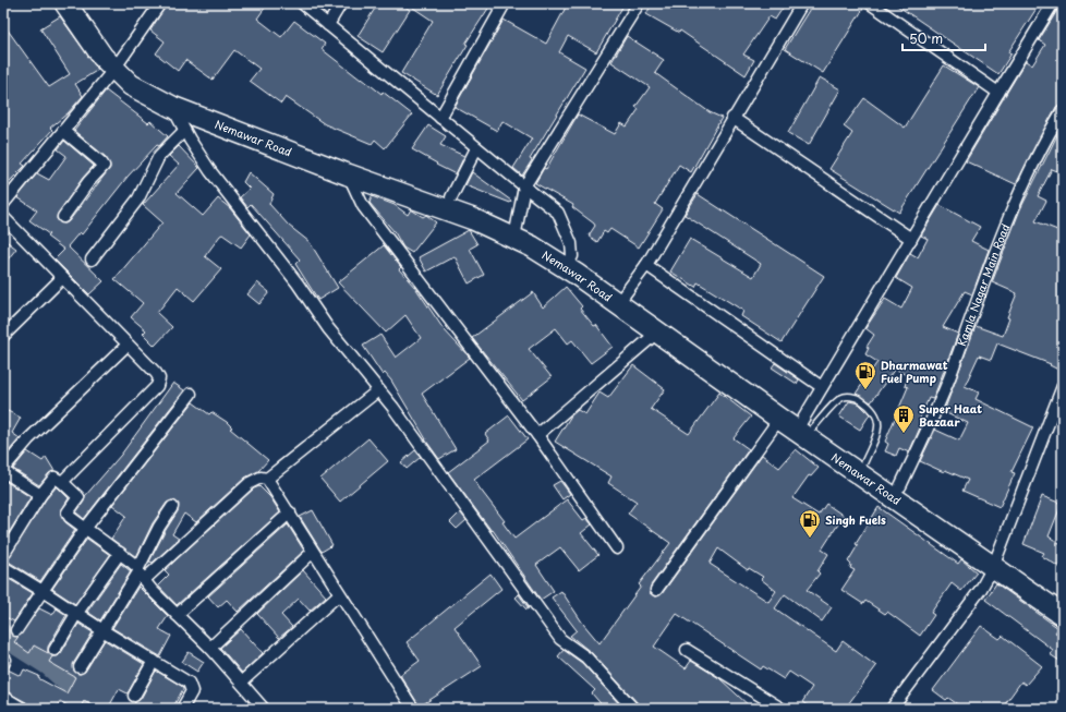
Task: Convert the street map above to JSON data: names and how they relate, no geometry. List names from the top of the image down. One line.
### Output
{"streets":{"highway":["Nemawar Road"],"street":["Kamla Nagar Main Road"]},"crossings":[["Nemawar Road","Kamla Nagar Main Road"]],"places":{"fuel station":["Dharmawat Fuel Pump","Singh Fuels"],"building":["Super Haat Bazaar"]},"scale_bar":"50 m"}
